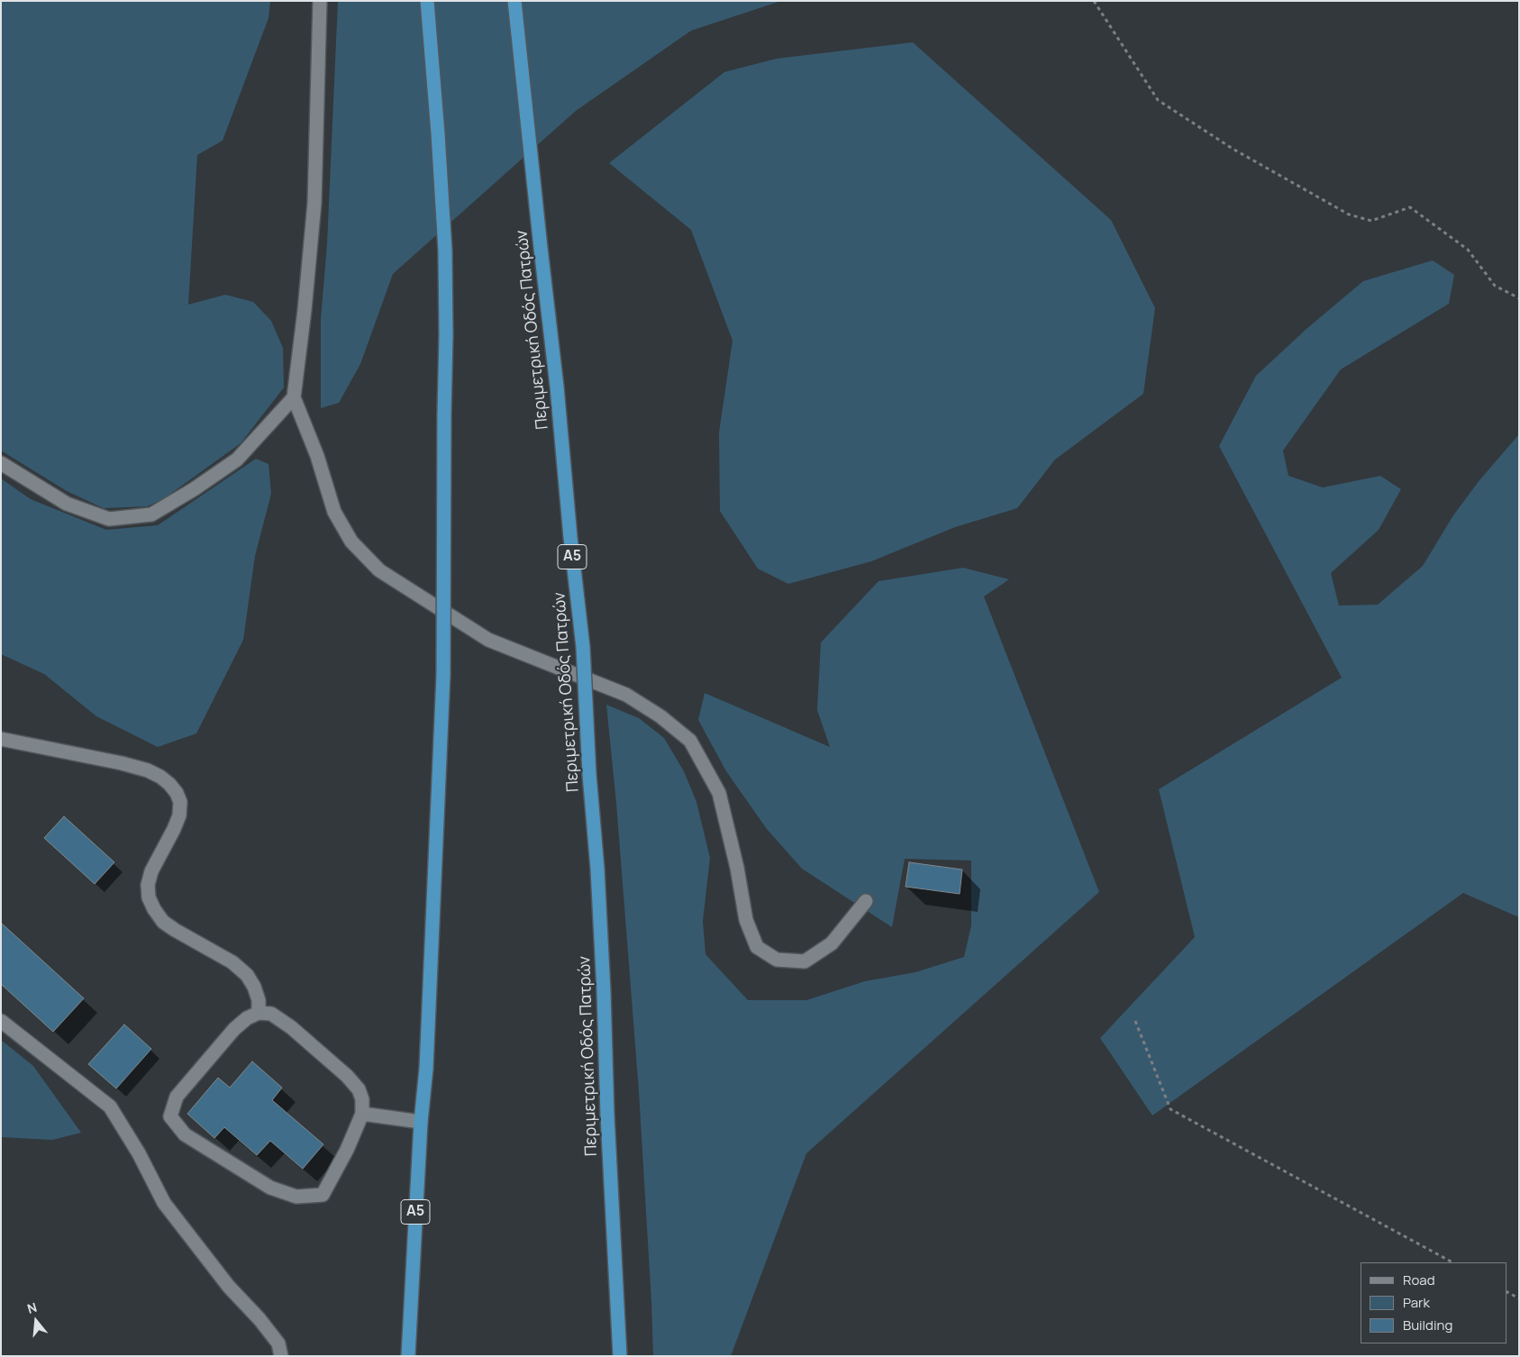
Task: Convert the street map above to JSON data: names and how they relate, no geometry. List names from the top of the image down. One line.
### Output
{"streets":{"highway":["Περιμετρική Οδός Πατρών","Α5"]},"legend":["Road","Park","Building"],"north":"top"}
